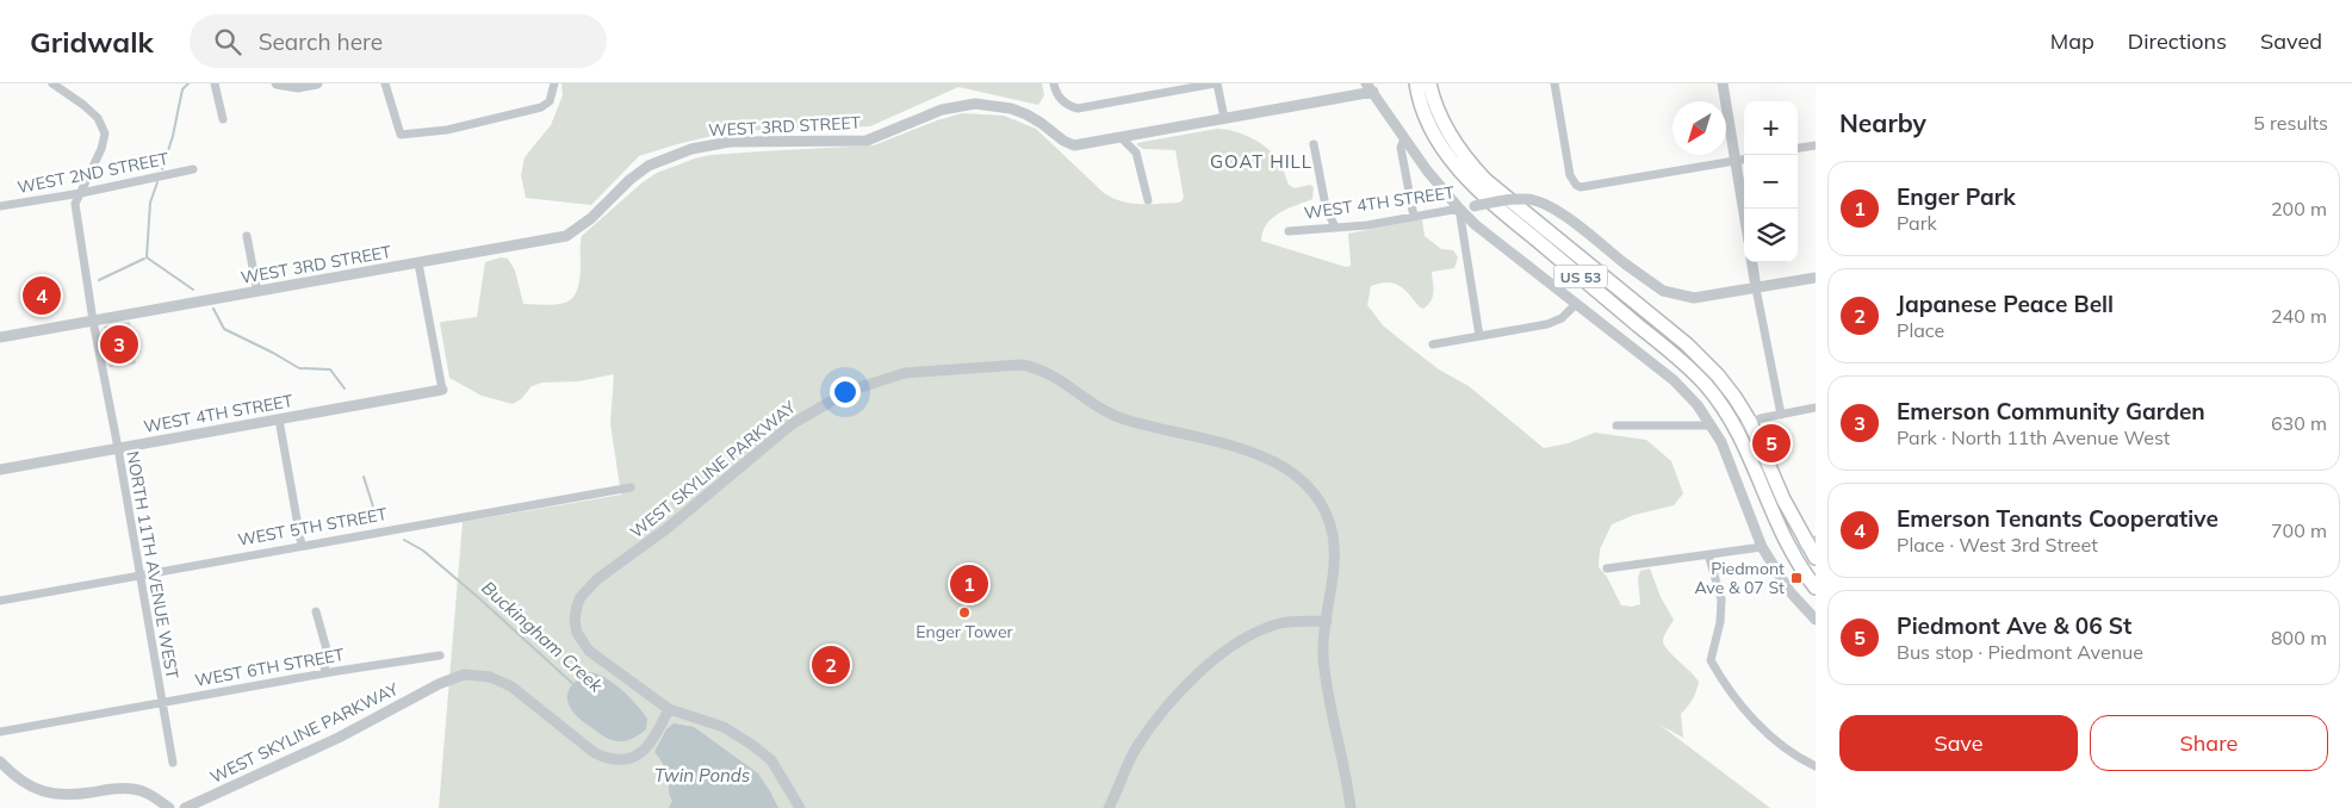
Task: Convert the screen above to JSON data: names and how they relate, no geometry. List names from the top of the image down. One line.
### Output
{"streets":{"highway":["US 53"],"street":["WEST 3RD STREET","WEST 2ND STREET","WEST 4TH STREET","WEST SKYLINE PARKWAY","WEST 5TH STREET","NORTH 11TH AVENUE WEST","WEST 6TH STREET"]},"crossings":[["WEST 3RD STREET","NORTH 11TH AVENUE WEST"],["WEST 2ND STREET","NORTH 11TH AVENUE WEST"],["WEST 4TH STREET","NORTH 11TH AVENUE WEST"],["WEST 5TH STREET","NORTH 11TH AVENUE WEST"],["NORTH 11TH AVENUE WEST","WEST 6TH STREET"]],"districts":["GOAT HILL"],"water":["Buckingham Creek","Twin Ponds"],"places":{"transit":["Piedmont Ave & 07 St"],"other":["Enger Tower"]},"north":"bottom left","page":{"header":"Gridwalk","search":"Search here","nav":["Map","Directions","Saved"],"heading":["Nearby","5 results"],"map_buttons":["+","−"],"list":[{"mark":"1","name":"Enger Park","note":"Park","value":"200 m"},{"mark":"2","name":"Japanese Peace Bell","note":"Place","value":"240 m"},{"mark":"3","name":"Emerson Community Garden","note":"Park · North 11th Avenue West","value":"630 m"},{"mark":"4","name":"Emerson Tenants Cooperative","note":"Place · West 3rd Street","value":"700 m"},{"mark":"5","name":"Piedmont Ave & 06 St","note":"Bus stop · Piedmont Avenue","value":"800 m"}],"pins":["4","3","5","1","2"],"buttons":["Save","Share"]}}
